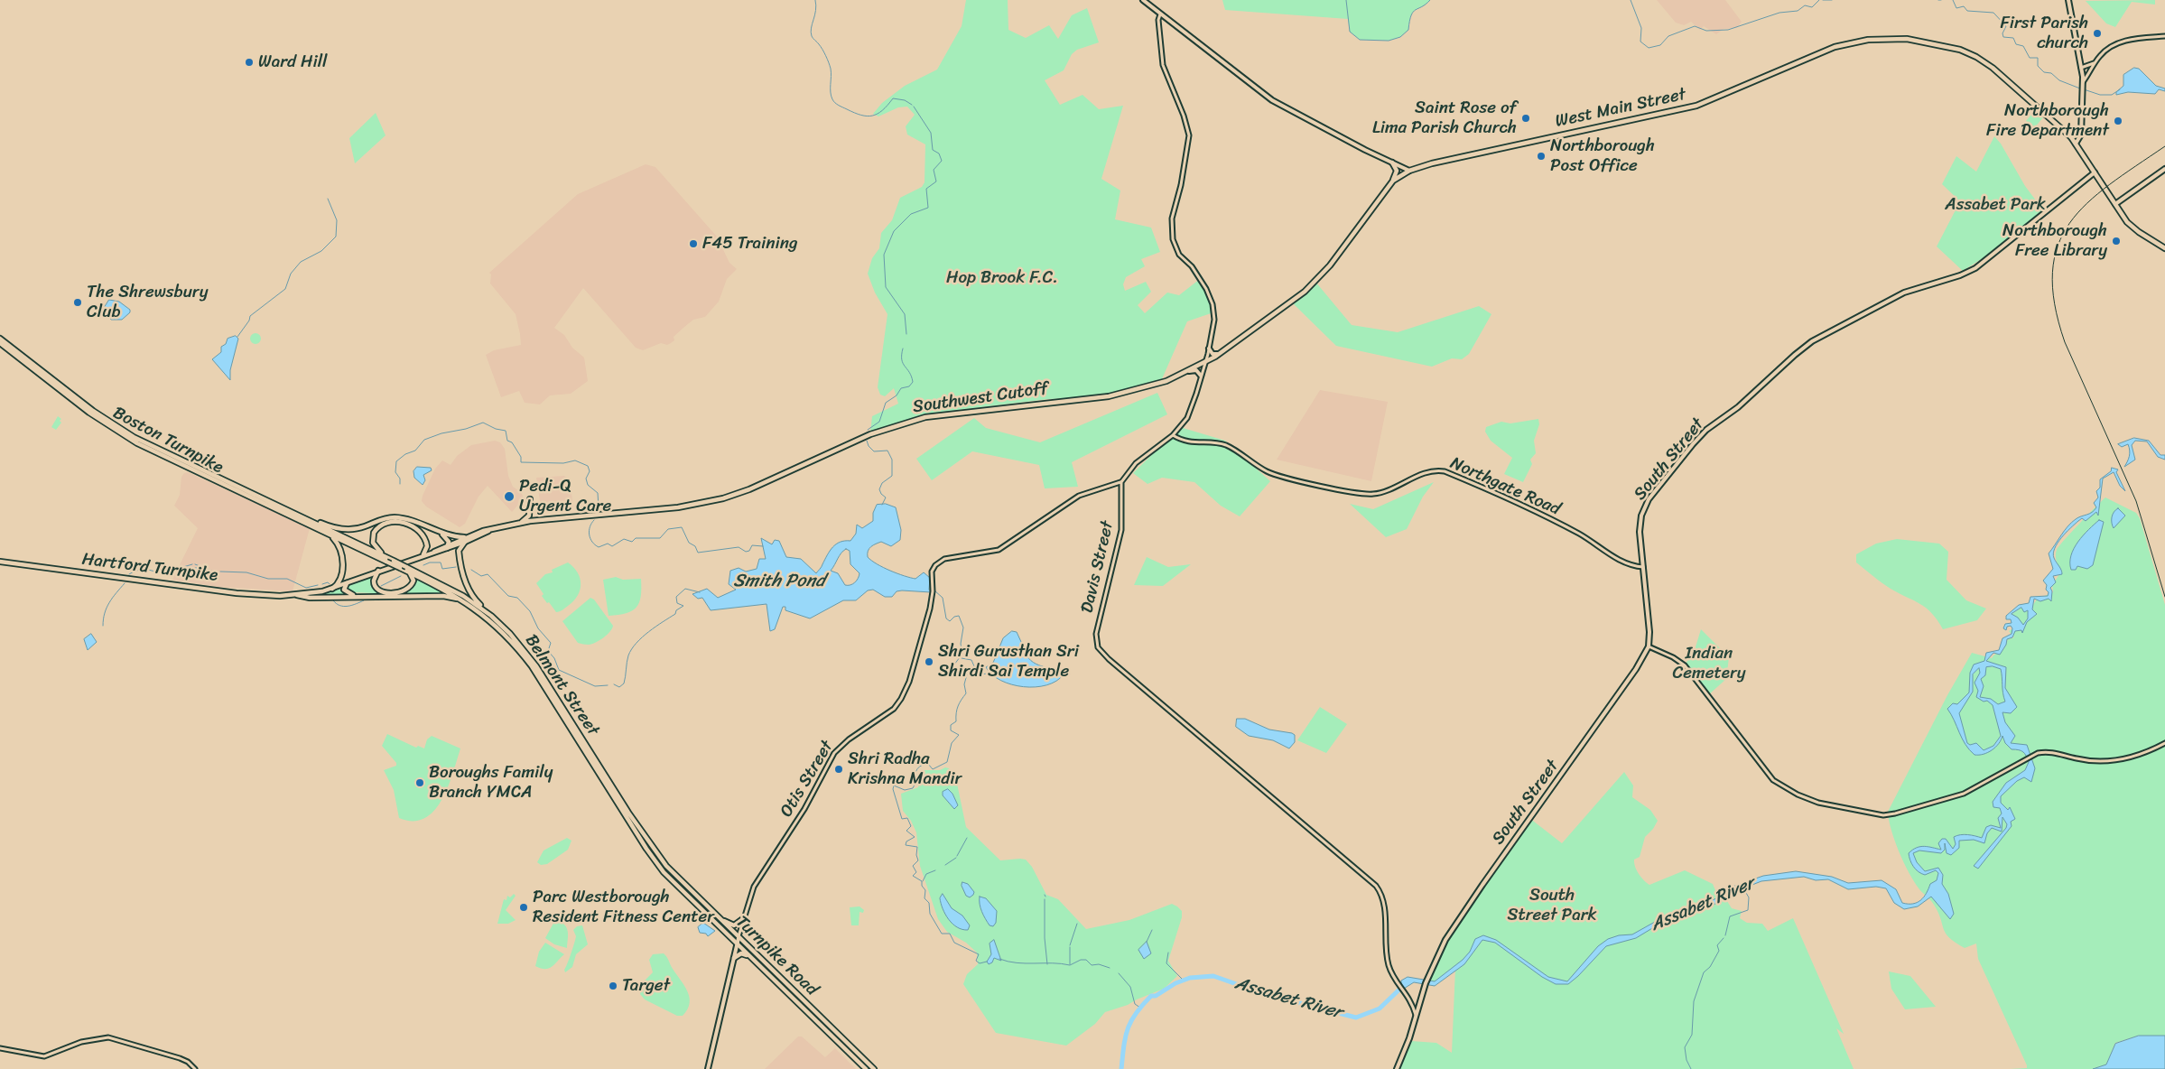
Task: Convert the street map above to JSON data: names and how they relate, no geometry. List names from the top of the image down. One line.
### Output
{"streets":{"main road":["West Main Street","Southwest Cutoff","Boston Turnpike","South Street","Hartford Turnpike","Belmont Street","Otis Street","Turnpike Road"],"street":["Northgate Road","Davis Street"]},"crossings":[["West Main Street","Southwest Cutoff"],["West Main Street","South Street"],["Southwest Cutoff","Hartford Turnpike"],["Boston Turnpike","Belmont Street"],["South Street","Northgate Road"],["South Street","Davis Street"],["Davis Street","Otis Street"],["Belmont Street","Turnpike Road"],["Otis Street","Turnpike Road"]],"water":["Smith Pond","Assabet River"],"parks":["Assabet Park","Hop Brook F.C.","Indian Cemetery","South Street Park"],"places":["First Parish church","Ward Hill","Saint Rose of Lima Parish Church","Northborough Fire Department","Northborough Post Office","Northborough Free Library","F45 Training","The Shrewsbury Club","Pedi-Q Urgent Care","Shri Gurusthan Sri Shirdi Sai Temple","Shri Radha Krishna Mandir","Boroughs Family Branch YMCA","Parc Westborough Resident Fitness Center","Target"]}
